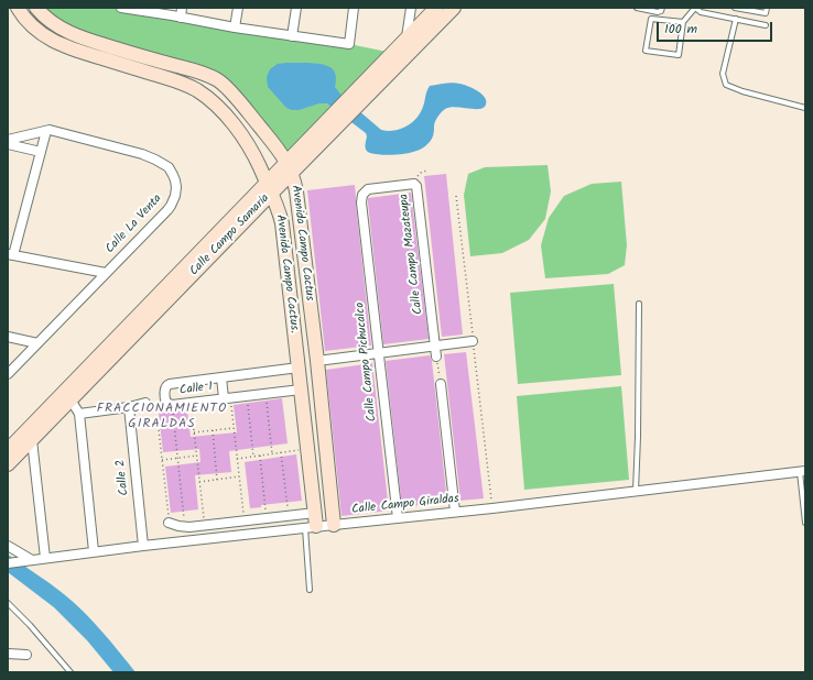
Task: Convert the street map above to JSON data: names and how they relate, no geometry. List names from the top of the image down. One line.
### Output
{"streets":{"street":["Calle La Venta","Calle Campo Samaria","Avenida Campo Cactus","Calle Campo Mazateupa","Avenida Campo Cactus.","Calle Campo Pichucalco","Calle 1","Calle 2","Calle Campo Giraldas"]},"crossings":[["Calle Campo Samaria","Avenida Campo Cactus"],["Calle Campo Samaria","Avenida Campo Cactus."],["Avenida Campo Cactus","Calle Campo Giraldas"],["Calle Campo Mazateupa","Calle Campo Pichucalco"],["Avenida Campo Cactus.","Calle 1"],["Avenida Campo Cactus.","Calle Campo Giraldas"],["Calle Campo Pichucalco","Calle Campo Giraldas"],["Calle 2","Calle Campo Giraldas"]],"districts":["FRACCIONAMIENTO GIRALDAS"],"scale_bar":"100 m"}
